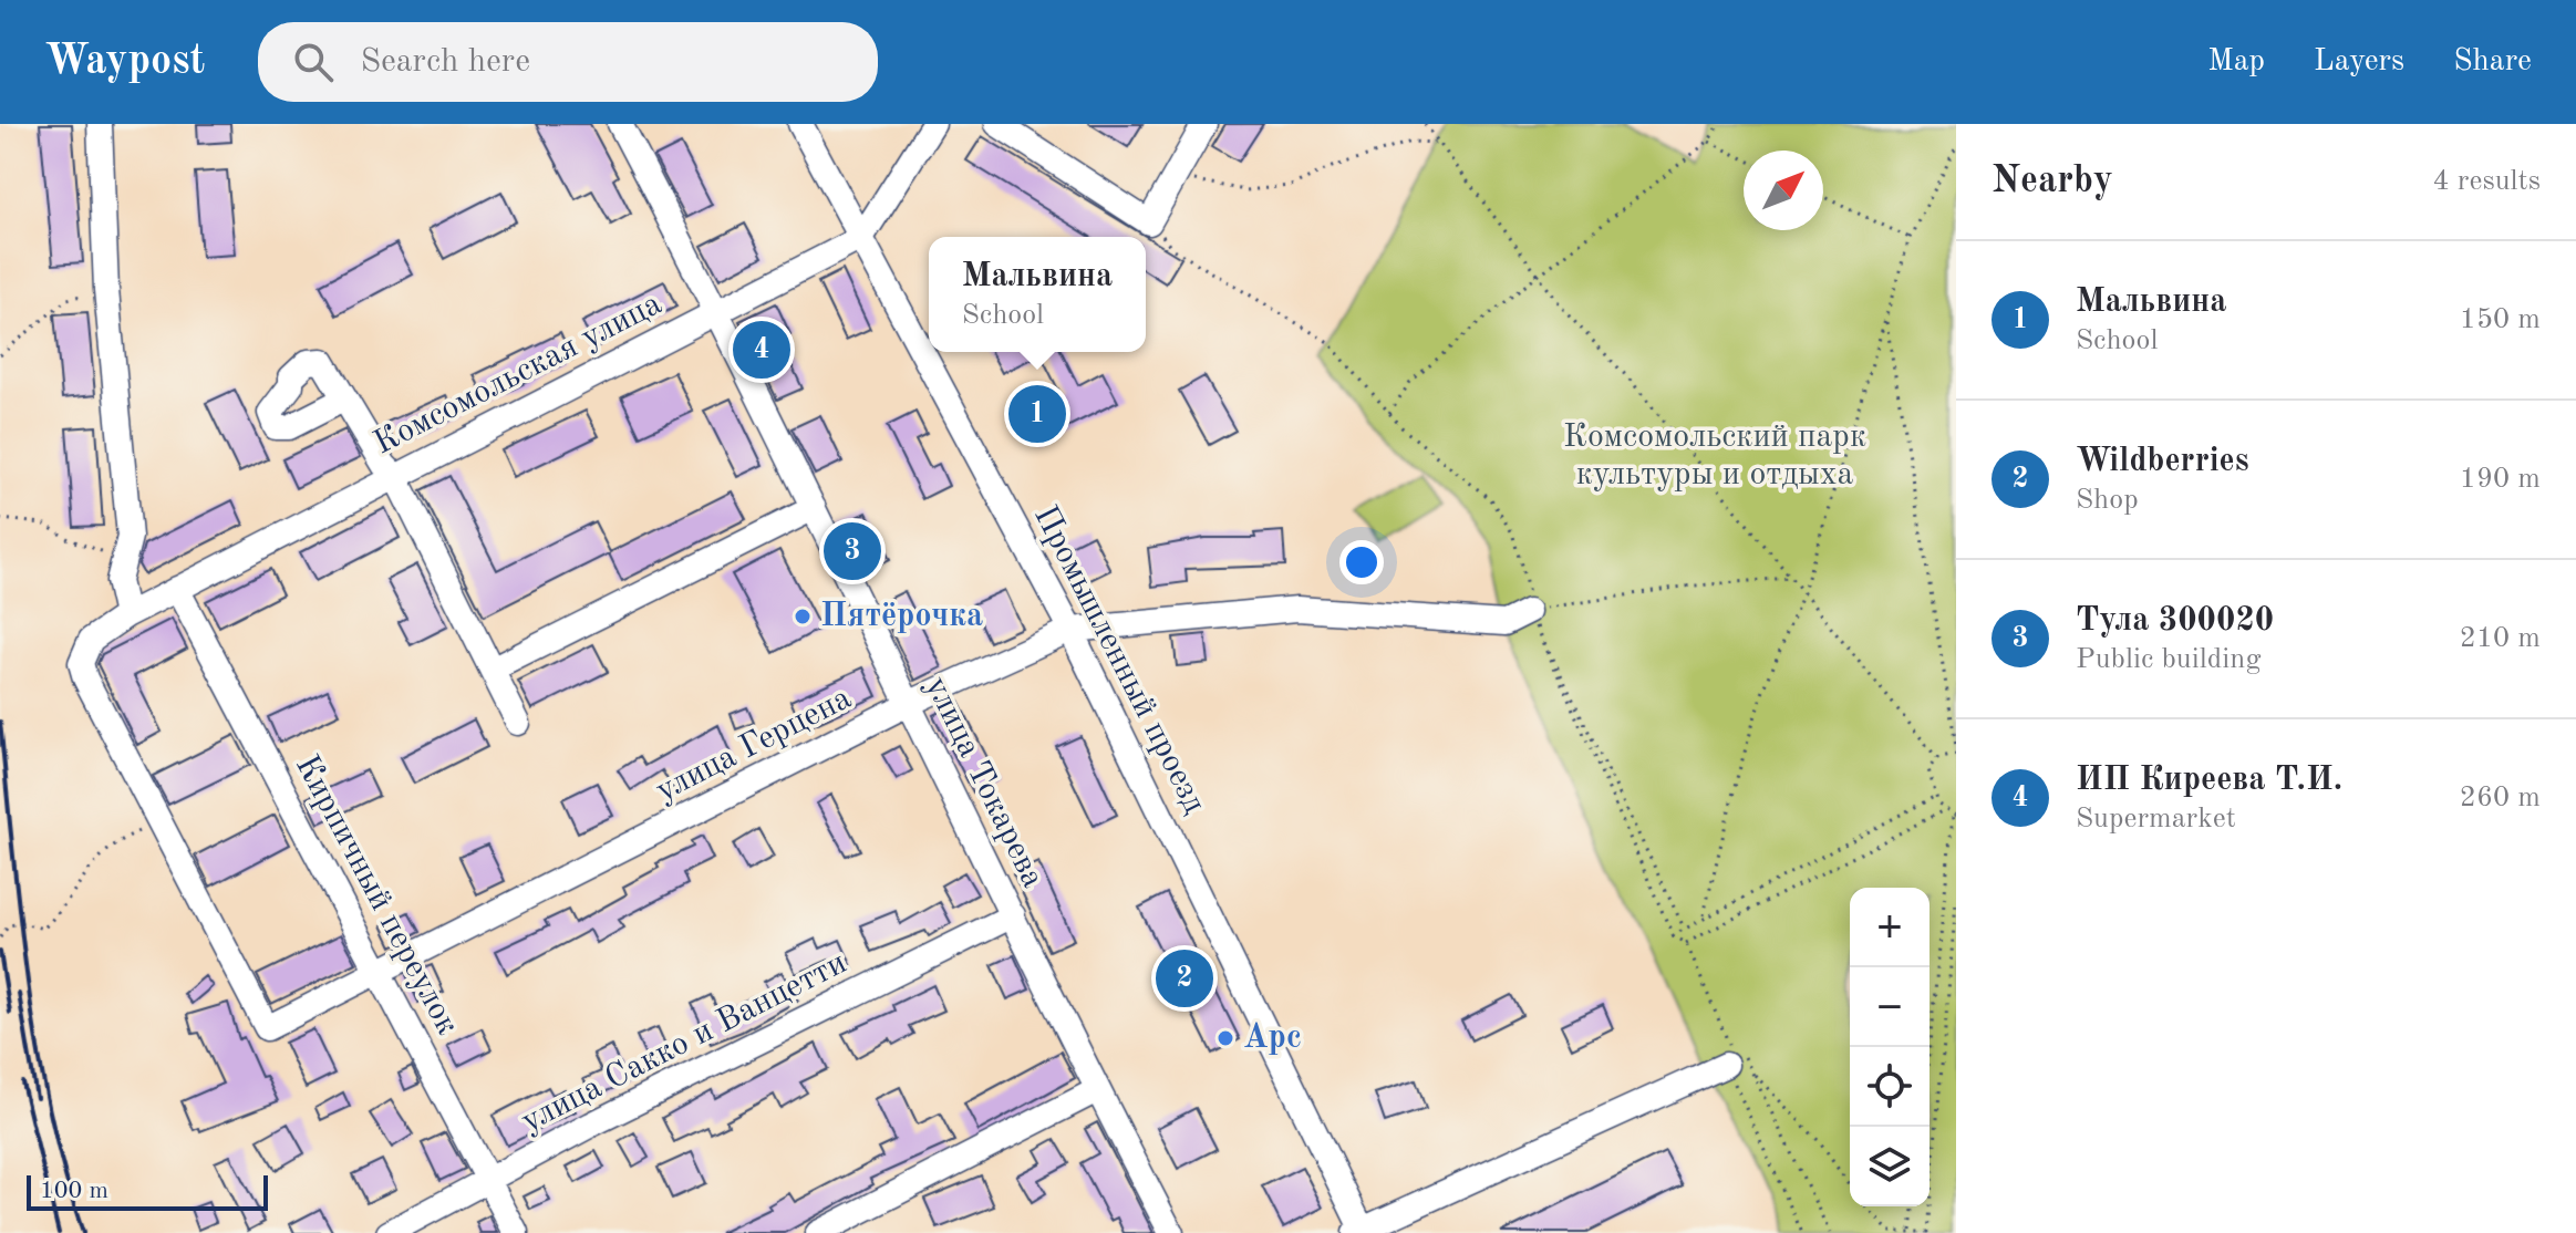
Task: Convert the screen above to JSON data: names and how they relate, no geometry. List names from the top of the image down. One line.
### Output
{"streets":{"street":["Комсомольская улица","Промышленный проезд","улица Герцена","улица Токарева","Кирпичный переулок","улица Сакко и Ванцетти"]},"crossings":[["Комсомольская улица","Промышленный проезд"],["Комсомольская улица","улица Герцена"],["Комсомольская улица","улица Токарева"],["Комсомольская улица","Кирпичный переулок"],["Промышленный проезд","улица Герцена"],["улица Герцена","улица Токарева"],["улица Герцена","Кирпичный переулок"],["улица Токарева","улица Сакко и Ванцетти"],["Кирпичный переулок","улица Сакко и Ванцетти"]],"parks":["Комсомольский парк культуры и отдыха"],"places":["Пятёрочка","Арс"],"scale_bar":"100 m","north":"top right","page":{"header":"Waypost","search":"Search here","nav":["Map","Layers","Share"],"heading":["Nearby","4 results"],"popup":["Мальвина","School"],"list":[{"mark":"1","name":"Мальвина","note":"School","value":"150 m"},{"mark":"2","name":"Wildberries","note":"Shop","value":"190 m"},{"mark":"3","name":"Тула 300020","note":"Public building","value":"210 m"},{"mark":"4","name":"ИП Киреева Т.И.","note":"Supermarket","value":"260 m"}],"pins":["4","1","3","2"],"map_buttons":["+","−"],"scale":"100 m"}}
